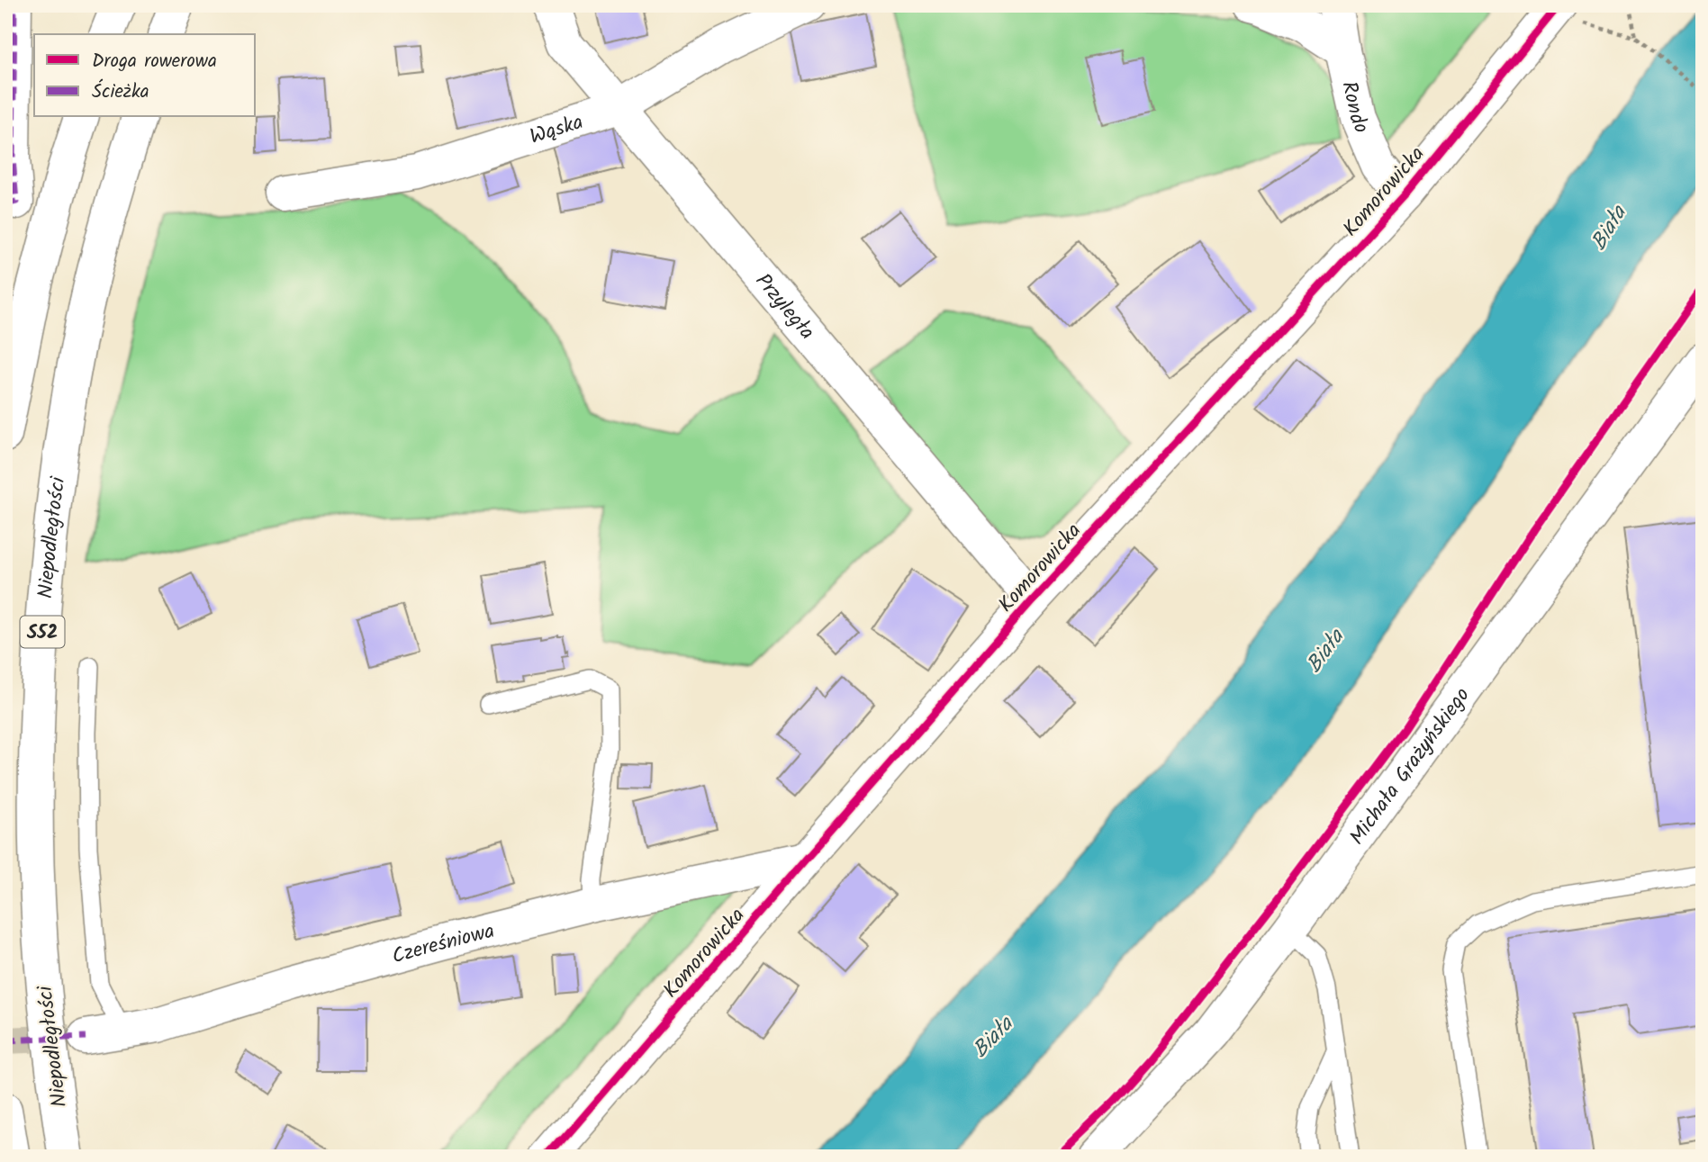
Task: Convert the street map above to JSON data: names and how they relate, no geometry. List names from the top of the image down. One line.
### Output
{"streets":{"main road":["Rondo","Wąska","Komorowicka","Przyległa","Niepodległości","S52","Michała Grażyńskiego","Czereśniowa"]},"crossings":[["Rondo","Komorowicka"],["Wąska","Przyległa"],["Komorowicka","Przyległa"],["Komorowicka","Czereśniowa"]],"water":["Biała"],"legend":["Droga rowerowa","Ścieżka"]}
